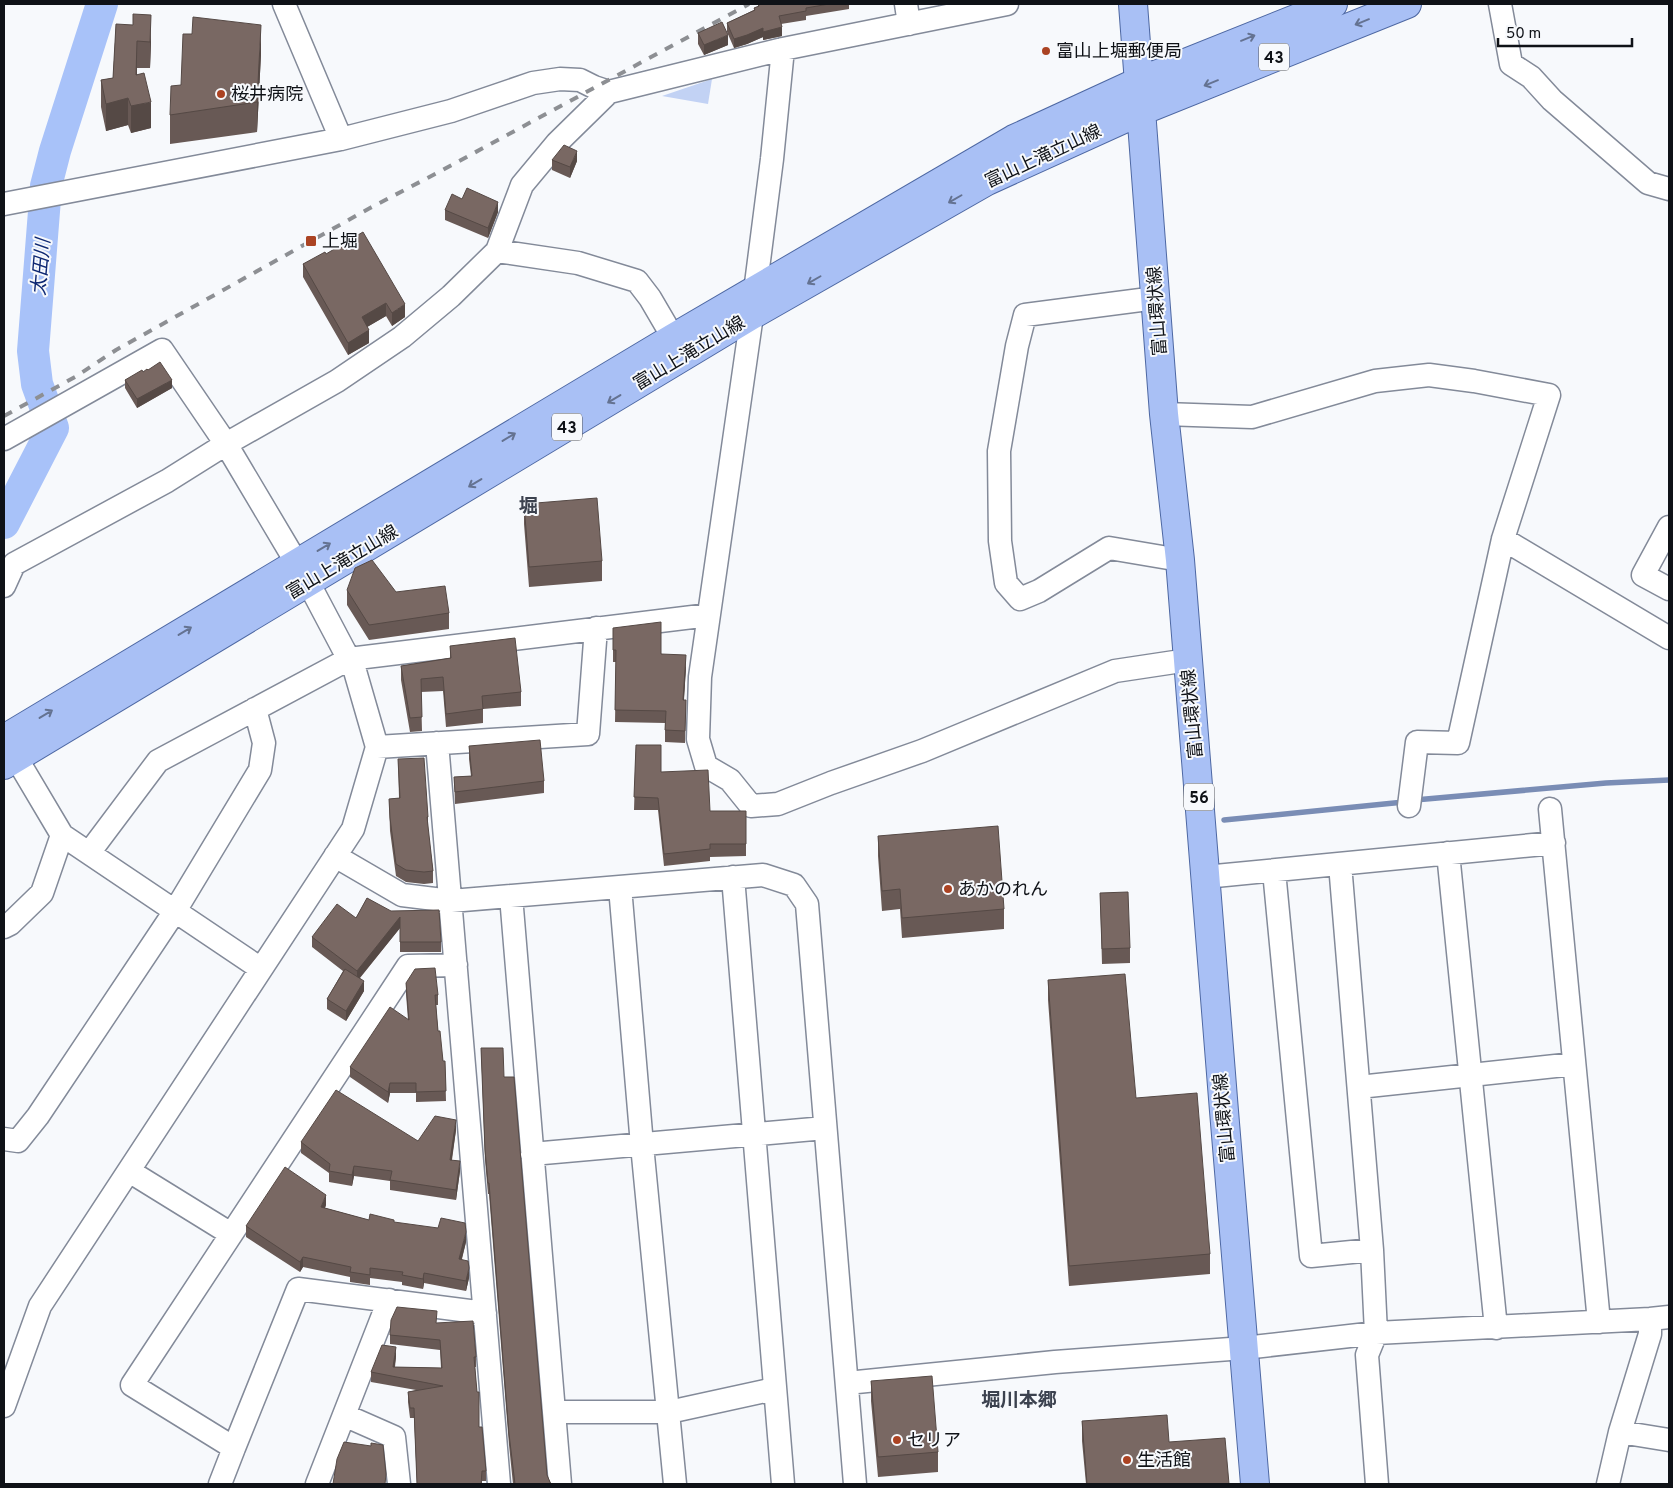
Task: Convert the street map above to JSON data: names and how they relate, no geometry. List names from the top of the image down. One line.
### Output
{"streets":{"main road":["43","富山上滝立山線","富山環状線","56"]},"crossings":[["富山上滝立山線","富山環状線"]],"districts":["堀","堀川本郷"],"water":["太田川"],"places":{"other":["富山上堀郵便局","桜井病院","あかのれん","セリア","生活館"],"transit":["上堀"]},"scale_bar":"50 m"}
